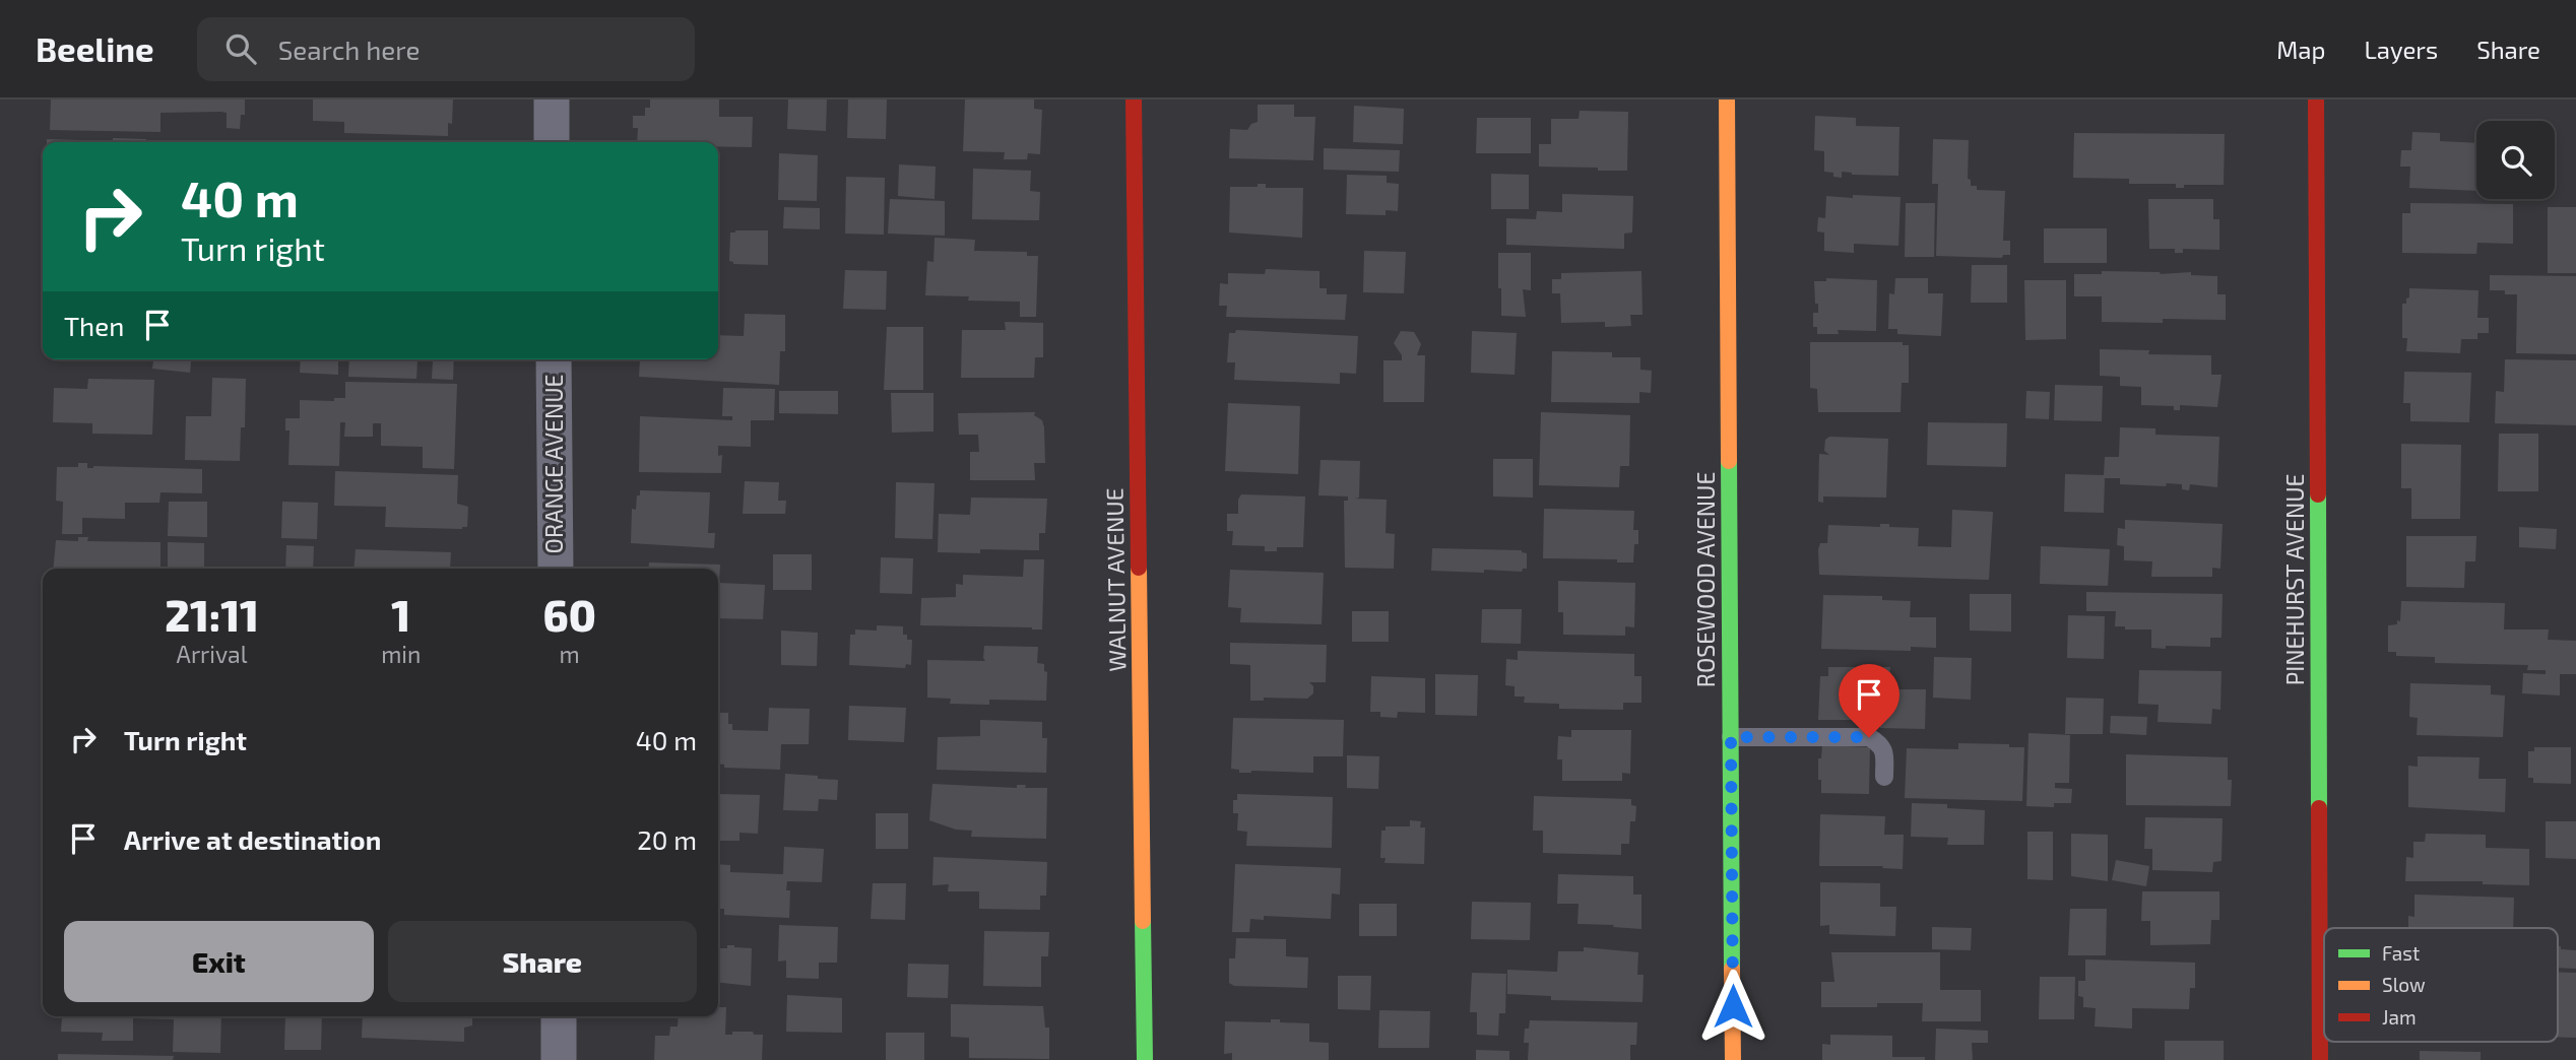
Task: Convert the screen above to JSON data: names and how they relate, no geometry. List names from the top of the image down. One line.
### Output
{"streets":{"street":["ORANGE AVENUE","WALNUT AVENUE","ROSEWOOD AVENUE","PINEHURST AVENUE"]},"legend":["Fast","Slow","Jam"],"page":{"header":"Beeline","search":"Search here","nav":["Map","Layers","Share"],"turn":["40 m","Turn right"],"then":"Then","eta":["21:11","Arrival","1","min","60","m"],"list":[{"name":"Turn right","value":"40 m"},{"name":"Arrive at destination","value":"20 m"}],"buttons":["Exit","Share"]}}
